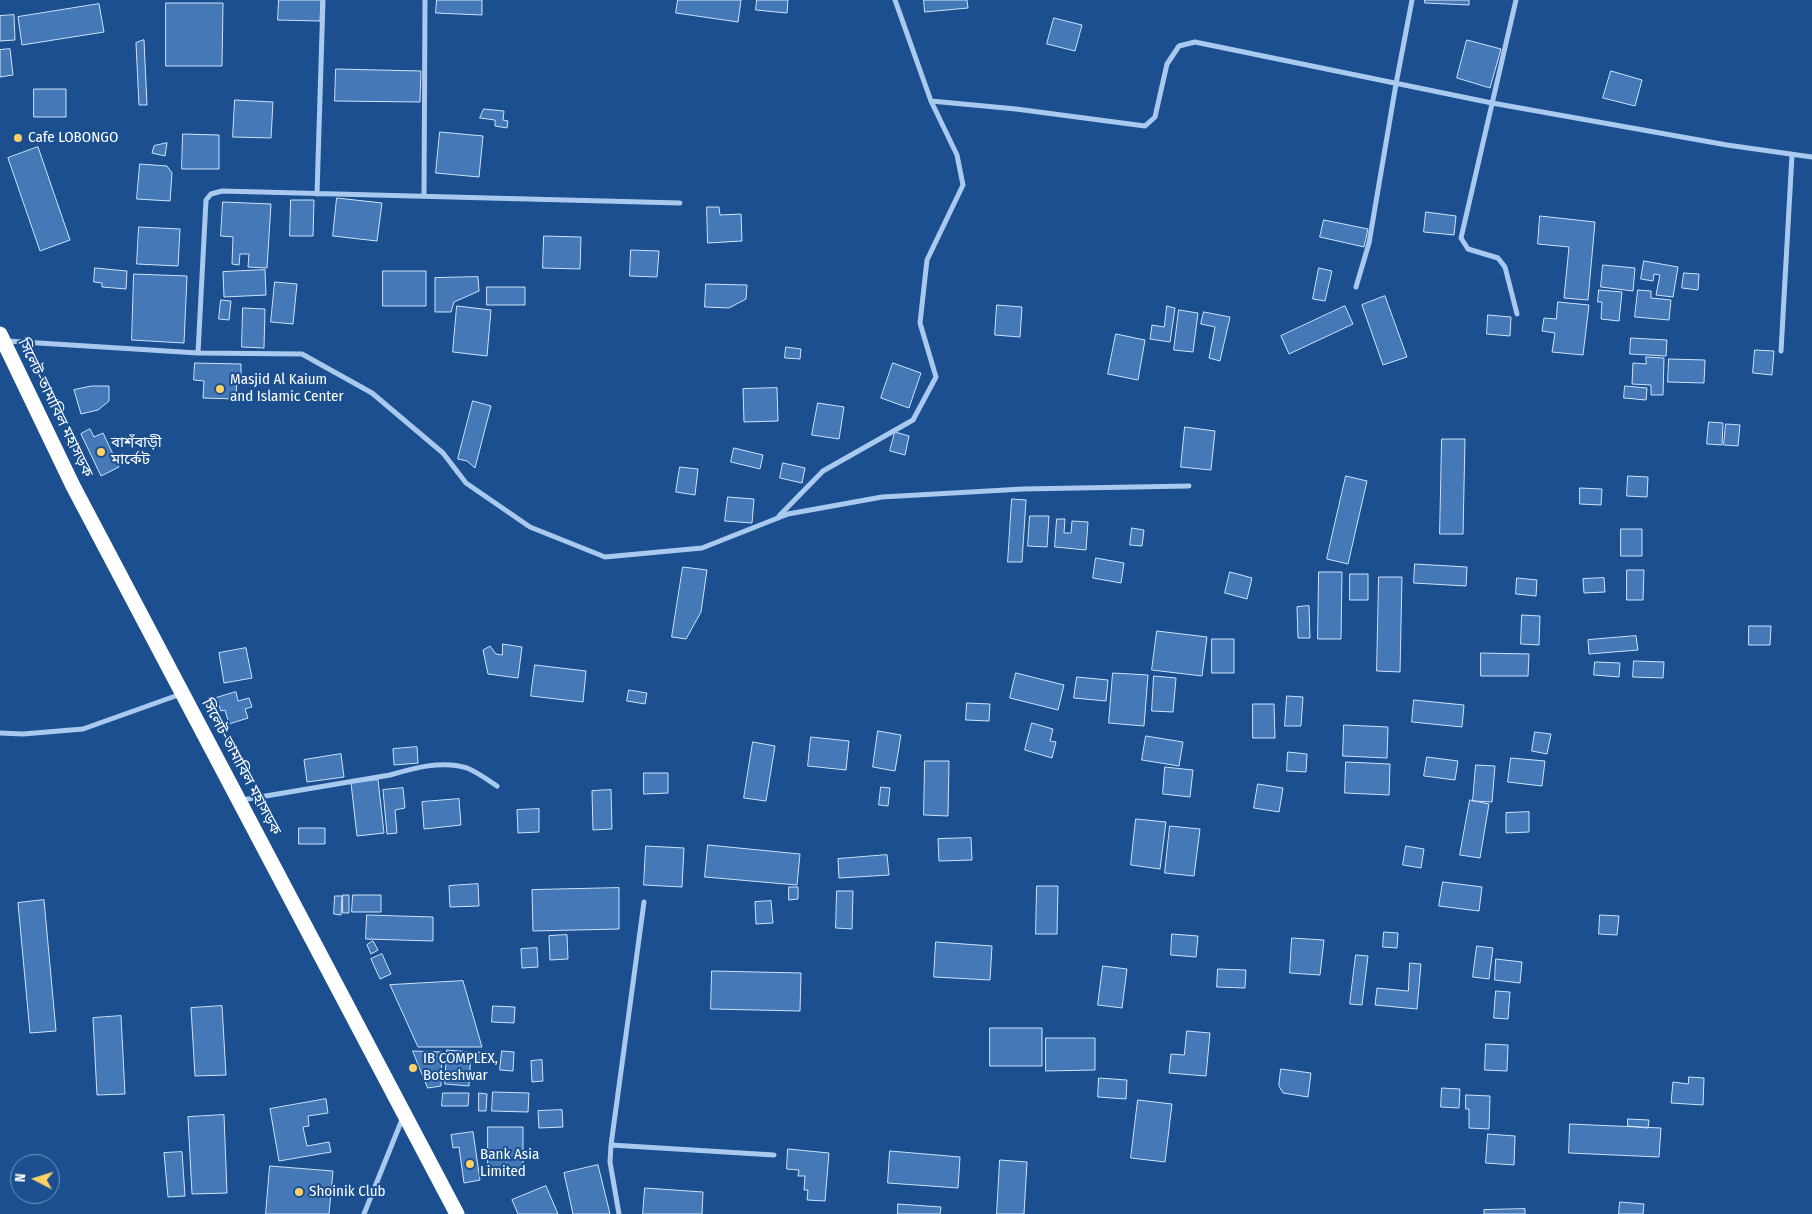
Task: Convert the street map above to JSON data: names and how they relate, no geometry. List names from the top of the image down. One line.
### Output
{"streets":{"highway":["সিলেট-তামাবিল মহাসড়ক"]},"places":["Cafe LOBONGO","Masjid Al Kaium and Islamic Center","বাশঁবাড়ী মার্কেট","IB COMPLEX, Boteshwar","Bank Asia Limited","Shoinik Club"],"north":"left"}
